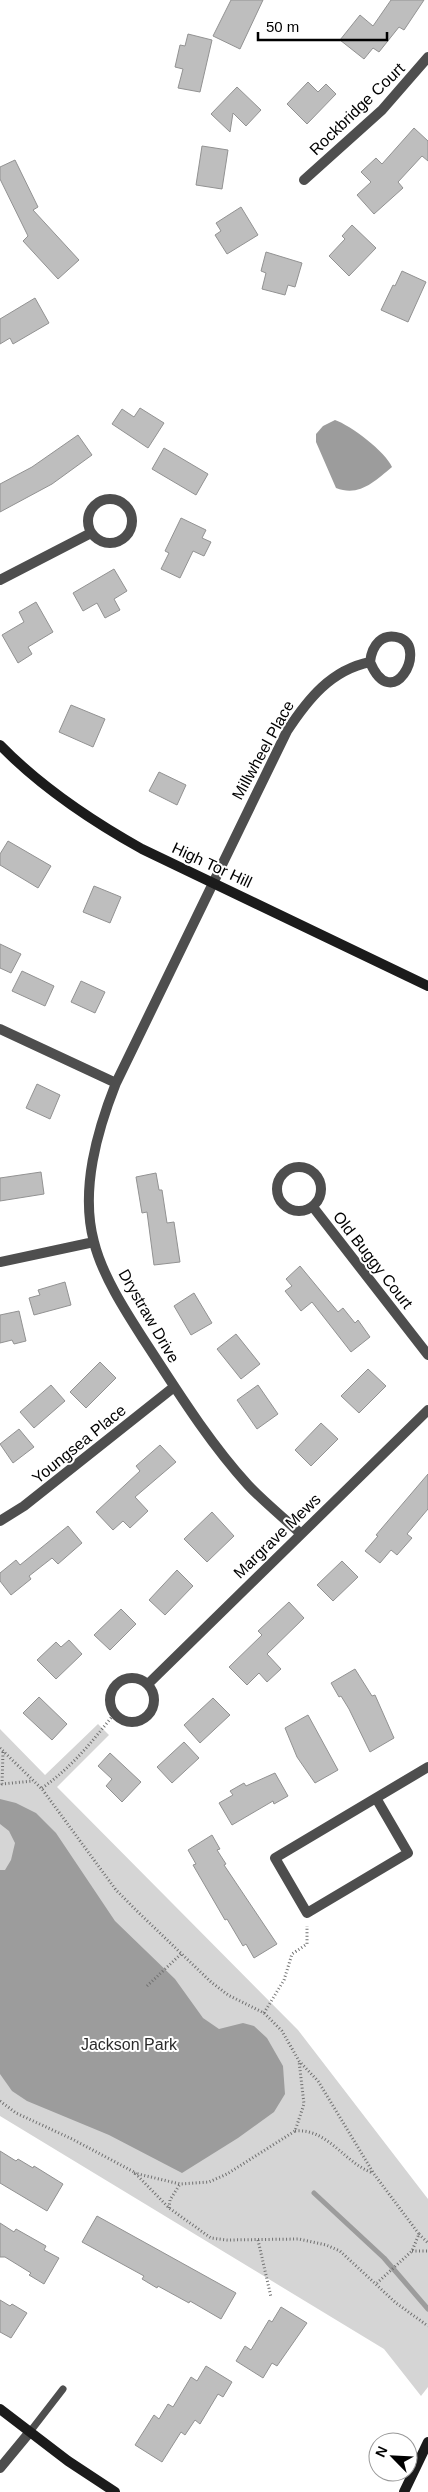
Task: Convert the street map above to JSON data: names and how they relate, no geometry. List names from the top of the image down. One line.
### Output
{"streets":{"street":["Rockbridge Court","Millwheel Place","High Tor Hill","Old Buggy Court","Drystraw Drive","Youngsea Place","Margrave Mews"]},"crossings":[["Millwheel Place","High Tor Hill"],["Millwheel Place","Drystraw Drive"],["High Tor Hill","Drystraw Drive"],["Drystraw Drive","Youngsea Place"],["Drystraw Drive","Margrave Mews"]],"parks":["Jackson Park"],"scale_bar":"50 m","north":"top left"}
